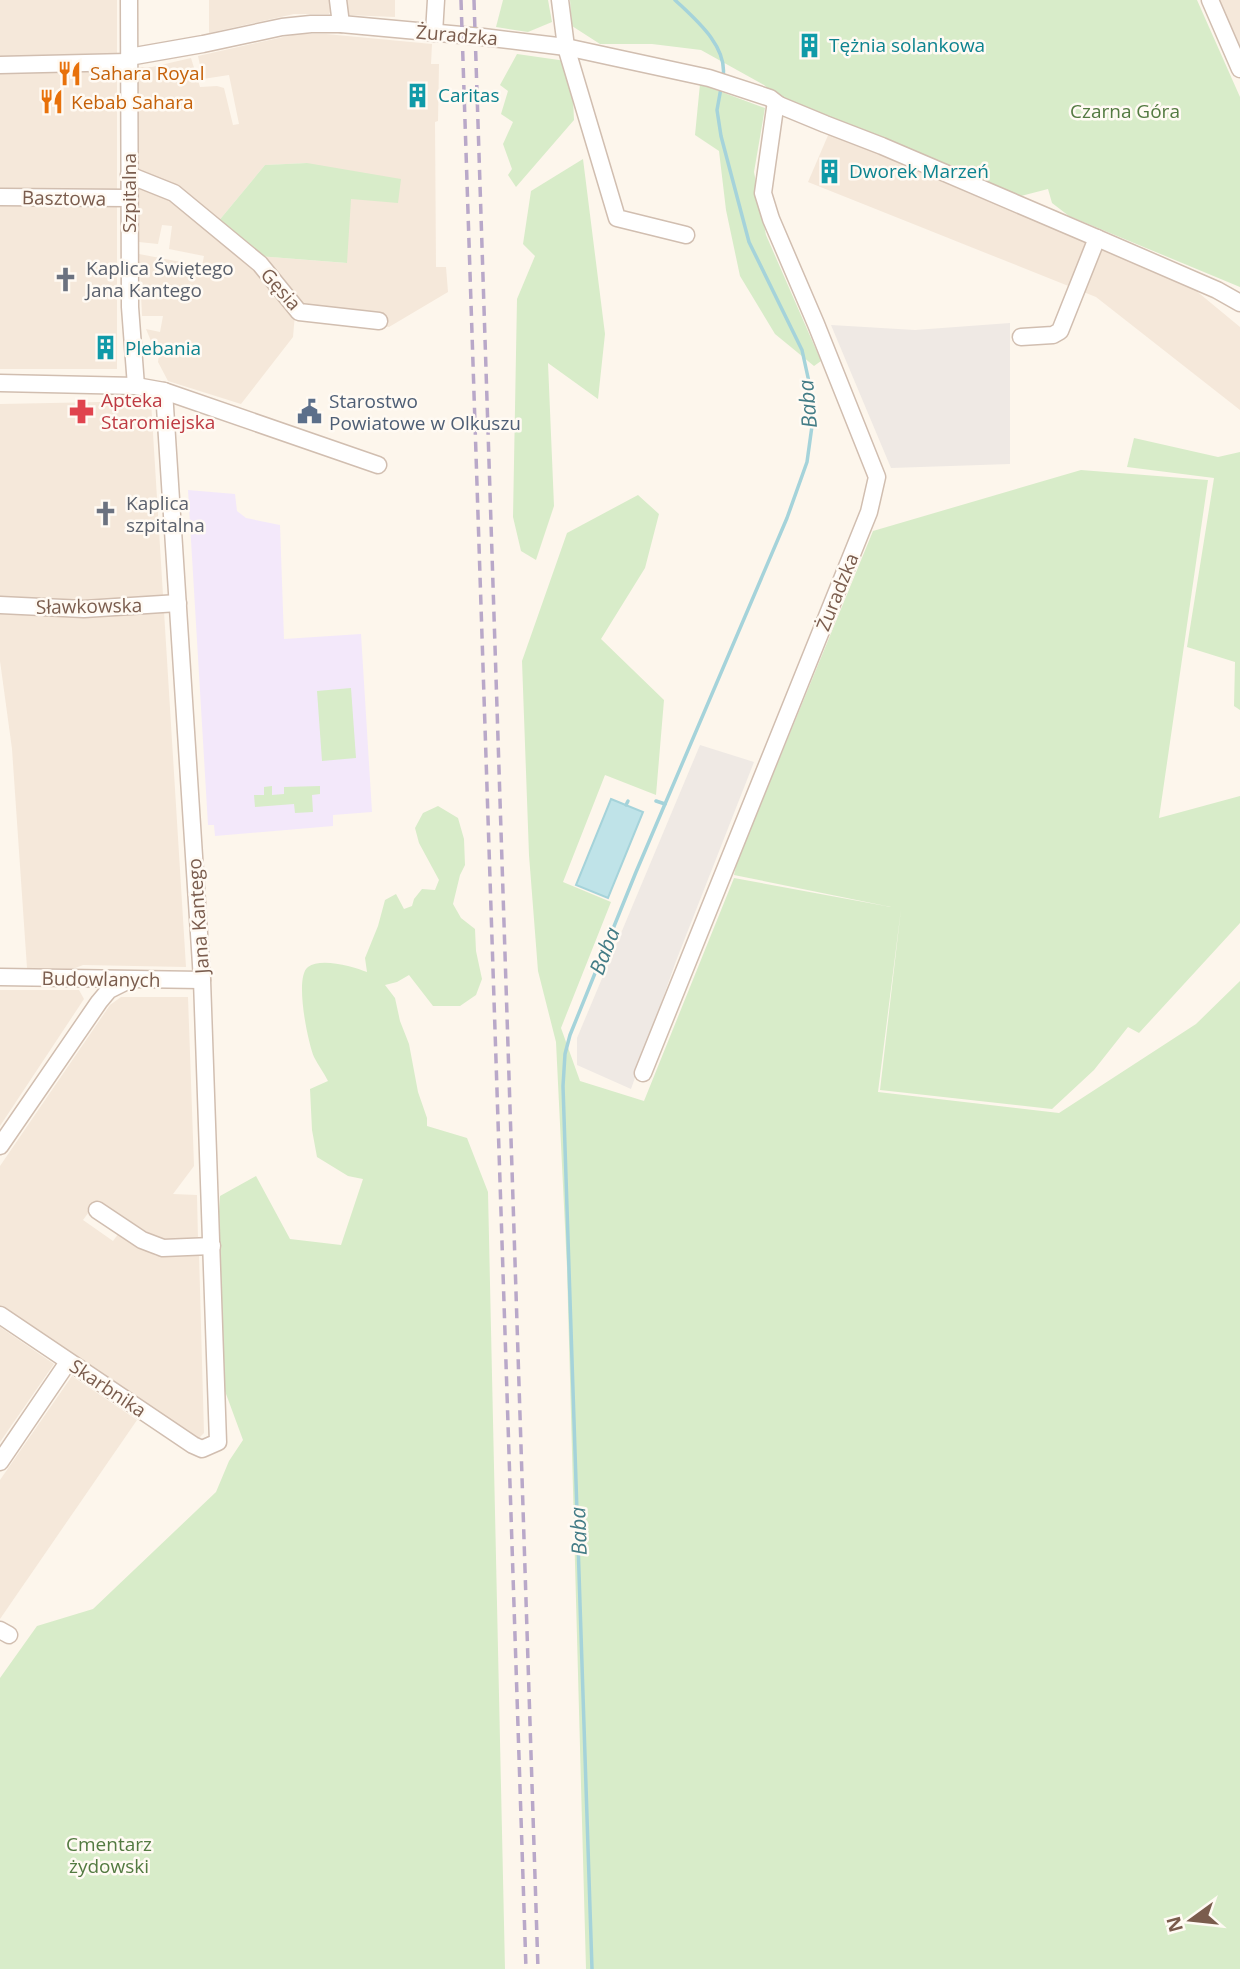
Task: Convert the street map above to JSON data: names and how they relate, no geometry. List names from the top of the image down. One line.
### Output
{"streets":{"street":["Żuradzka","Szpitalna","Basztowa","Gęsia","Sławkowska","Jana Kantego","Budowlanych","Skarbnika"]},"crossings":[["Żuradzka","Szpitalna"],["Szpitalna","Basztowa"],["Szpitalna","Gęsia"],["Sławkowska","Jana Kantego"],["Jana Kantego","Budowlanych"],["Jana Kantego","Skarbnika"]],"water":["Baba"],"parks":["Czarna Góra","Cmentarz żydowski"],"places":{"building":["Tężnia solankowa","Caritas","Dworek Marzeń","Plebania"],"restaurant":["Sahara Royal","Kebab Sahara"],"church":["Kaplica Świętego Jana Kantego","Kaplica szpitalna"],"pharmacy":["Apteka Staromiejska"],"public building":["Starostwo Powiatowe w Olkuszu"]},"north":"left"}
